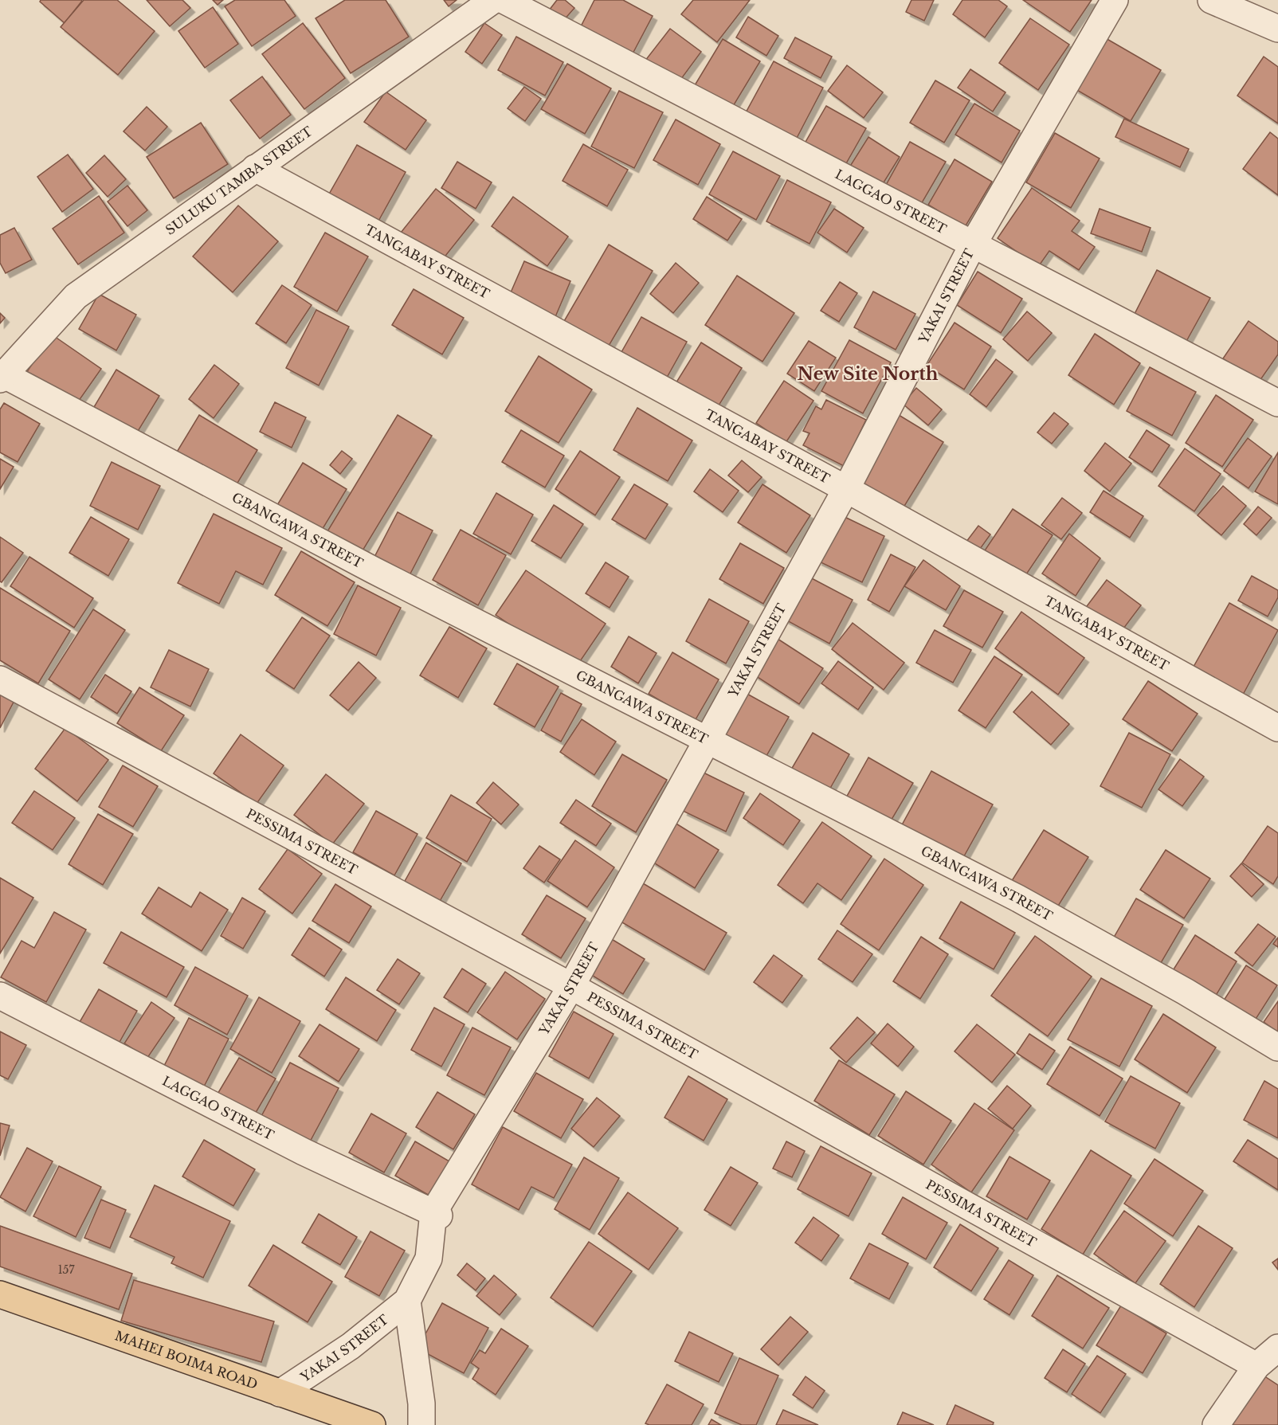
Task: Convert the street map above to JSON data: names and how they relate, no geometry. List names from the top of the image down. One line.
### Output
{"streets":{"main road":["MAHEI BOIMA ROAD"],"street":["SULUKU TAMBA STREET","LAGGAO STREET","TANGABAY STREET","YAKAI STREET","GBANGAWA STREET","PESSIMA STREET"]},"crossings":[["SULUKU TAMBA STREET","TANGABAY STREET"],["SULUKU TAMBA STREET","GBANGAWA STREET"],["LAGGAO STREET","YAKAI STREET"],["TANGABAY STREET","YAKAI STREET"],["YAKAI STREET","GBANGAWA STREET"],["YAKAI STREET","PESSIMA STREET"],["YAKAI STREET","MAHEI BOIMA ROAD"]],"districts":["New Site North"],"house_numbers":["157"]}
